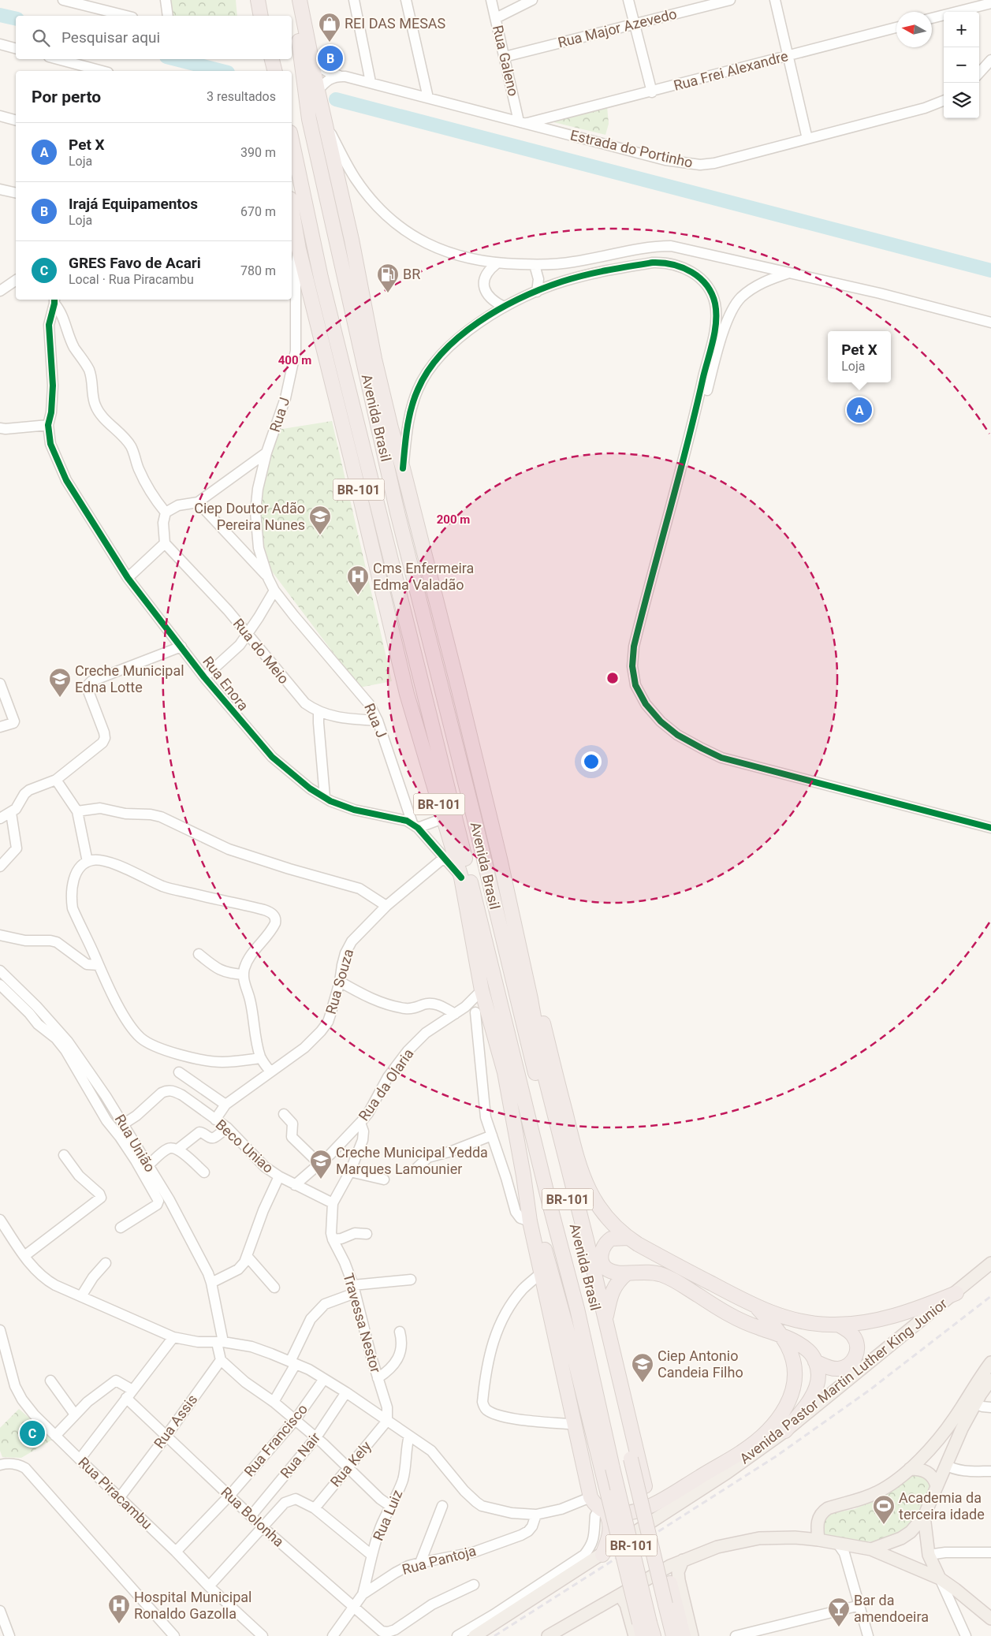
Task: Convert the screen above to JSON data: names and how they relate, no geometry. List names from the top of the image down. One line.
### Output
{"streets":{"highway":["Avenida Brasil","BR-101"],"main road":["Avenida Pastor Martin Luther King Junior"],"street":["Rua Major Azevedo","Rua Galeno","Rua Frei Alexandre","Estrada do Portinho","Rua J","Rua do Meio","Rua Enora","Rua Souza","Rua da Olaria","Rua União","Beco Uniao","Travessa Nestor","Rua Assis","Rua Francisco","Rua Nair","Rua Kely","Rua Piracambu","Rua Luiz","Rua Bolonha","Rua Pantoja"]},"crossings":[["Rua Major Azevedo","Rua Galeno"],["Rua Galeno","Rua Frei Alexandre"],["Rua Galeno","Estrada do Portinho"],["Rua Frei Alexandre","Estrada do Portinho"],["Estrada do Portinho","Avenida Brasil"],["Rua J","Avenida Brasil"],["Rua J","Rua do Meio"],["Rua J","Rua Enora"],["Avenida Brasil","Rua da Olaria"],["Rua Souza","Beco Uniao"],["Rua da Olaria","Beco Uniao"],["Rua União","Beco Uniao"],["Beco Uniao","Travessa Nestor"],["Travessa Nestor","Rua Kely"],["Rua Assis","Rua Piracambu"],["Rua Assis","Rua Bolonha"],["Rua Francisco","Rua Piracambu"],["Rua Francisco","Rua Bolonha"],["Rua Nair","Rua Bolonha"],["Rua Luiz","Rua Pantoja"],["Rua Bolonha","Rua Pantoja"]],"places":{"shop":["REI DAS MESAS"],"fuel station":["BR"],"school or university":["Ciep Doutor Adão Pereira Nunes","Creche Municipal Edna Lotte","Creche Municipal Yedda Marques Lamounier","Ciep Antonio Candeia Filho"],"hospital":["Cms Enfermeira Edma Valadão","Hospital Municipal Ronaldo Gazolla"],"sports":["Academia da terceira idade"],"bar":["Bar da amendoeira"]},"north":"left","page":{"map_buttons":["+","−"],"search":"Pesquisar aqui","pins":["B","A","C"],"heading":["Por perto","3 resultados"],"list":[{"mark":"A","name":"Pet X","note":"Loja","value":"390 m"},{"mark":"B","name":"Irajá Equipamentos","note":"Loja","value":"670 m"},{"mark":"C","name":"GRES Favo de Acari","note":"Local · Rua Piracambu","value":"780 m"}],"popup":["Pet X","Loja"]},"rings":["400 m","200 m"]}
